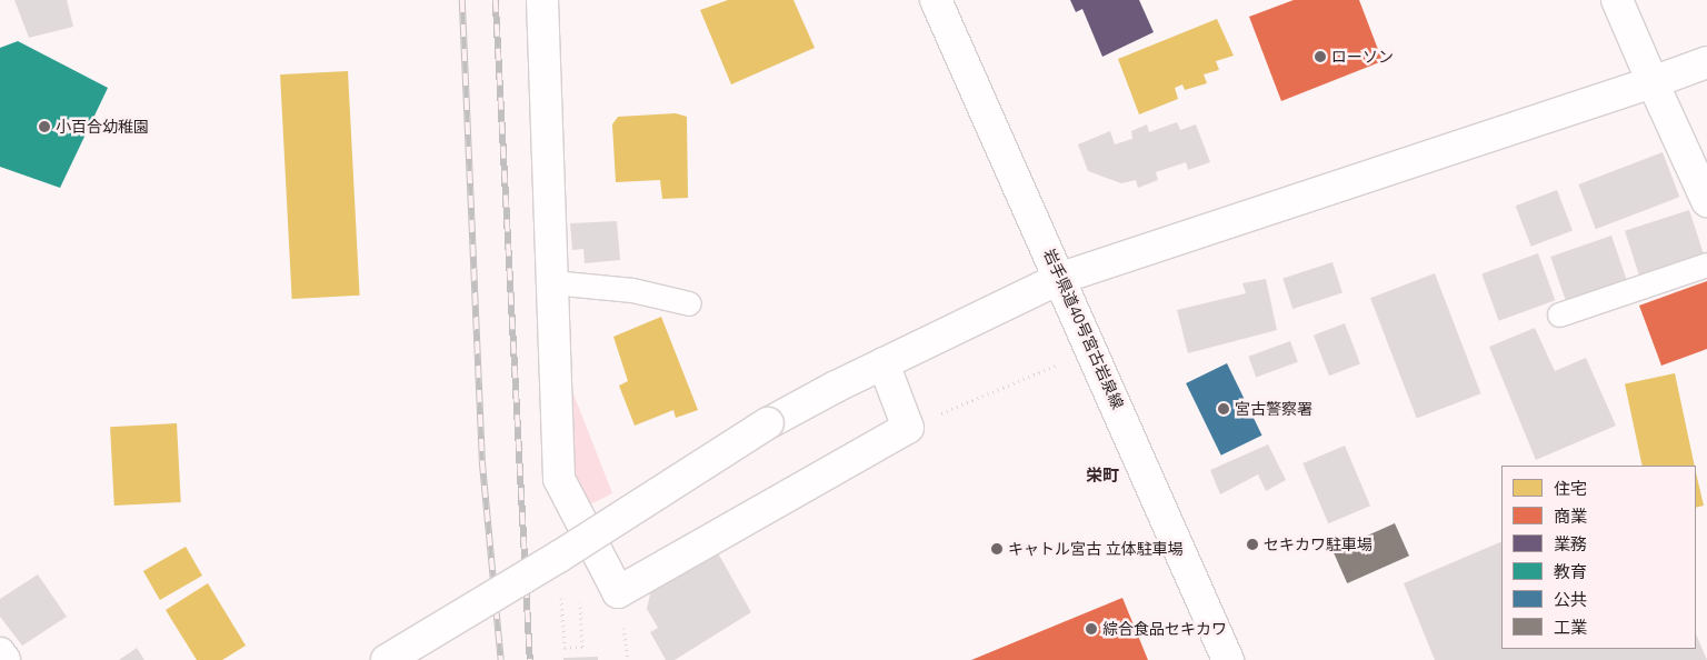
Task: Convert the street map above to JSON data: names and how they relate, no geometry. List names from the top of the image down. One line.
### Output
{"streets":{"street":["岩手県道40号宮古岩泉線"]},"districts":["栄町"],"places":["ローソン","小百合幼稚園","宮古警察署","セキカワ駐車場","キャトル宮古 立体駐車場","綜合食品セキカワ"],"legend":["住宅","商業","業務","教育","公共","工業"]}
